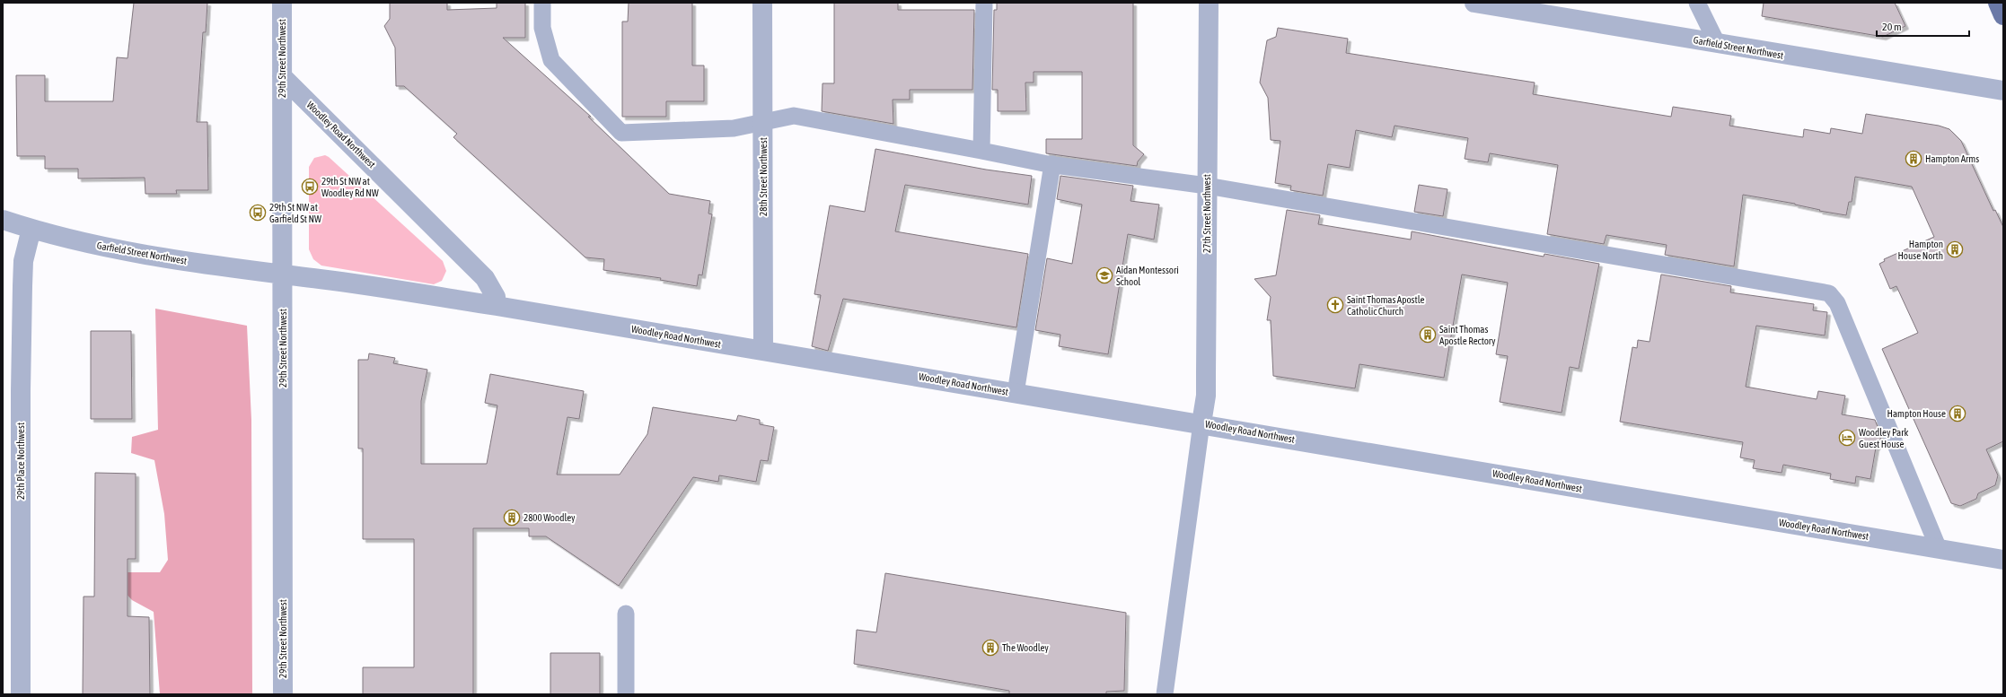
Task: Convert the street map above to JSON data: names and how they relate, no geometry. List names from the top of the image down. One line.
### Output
{"streets":{"street":["Garfield Street Northwest","29th Street Northwest","Woodley Road Northwest","28th Street Northwest","27th Street Northwest","29th Place Northwest"]},"crossings":[["Garfield Street Northwest","29th Street Northwest"],["Garfield Street Northwest","Woodley Road Northwest"],["Garfield Street Northwest","29th Place Northwest"],["29th Street Northwest","Woodley Road Northwest"],["Woodley Road Northwest","28th Street Northwest"],["Woodley Road Northwest","27th Street Northwest"]],"places":{"building":["Hampton Arms","Hampton House North","Saint Thomas Apostle Rectory","Hampton House","2800 Woodley","The Woodley"],"bus stop":["29th St NW at Woodley Rd NW","29th St NW at Garfield St NW"],"school or university":["Aidan Montessori School"],"church":["Saint Thomas Apostle Catholic Church"],"hotel":["Woodley Park Guest House"]},"scale_bar":"20 m"}
